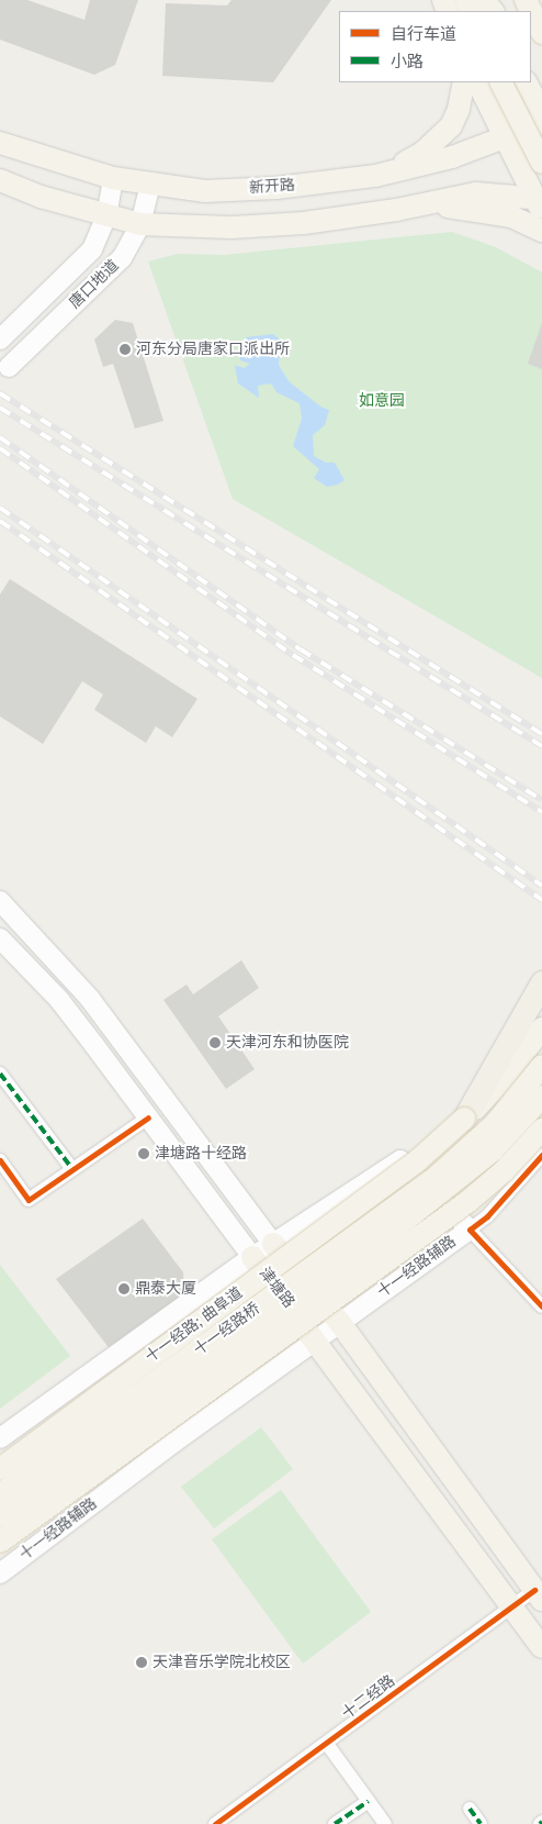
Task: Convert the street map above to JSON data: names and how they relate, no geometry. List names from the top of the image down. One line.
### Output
{"streets":{"main road":["新开路","唐口地道","十一经路辅路","津塘路","十一经路; 曲阜道","十一经路桥"],"street":["十二经路"]},"crossings":[["新开路","唐口地道"],["十一经路辅路","津塘路"],["津塘路","十二经路"]],"parks":["如意园"],"places":["河东分局唐家口派出所","天津河东和协医院","津塘路十经路","鼎泰大厦","天津音乐学院北校区"],"legend":["自行车道","小路"]}
